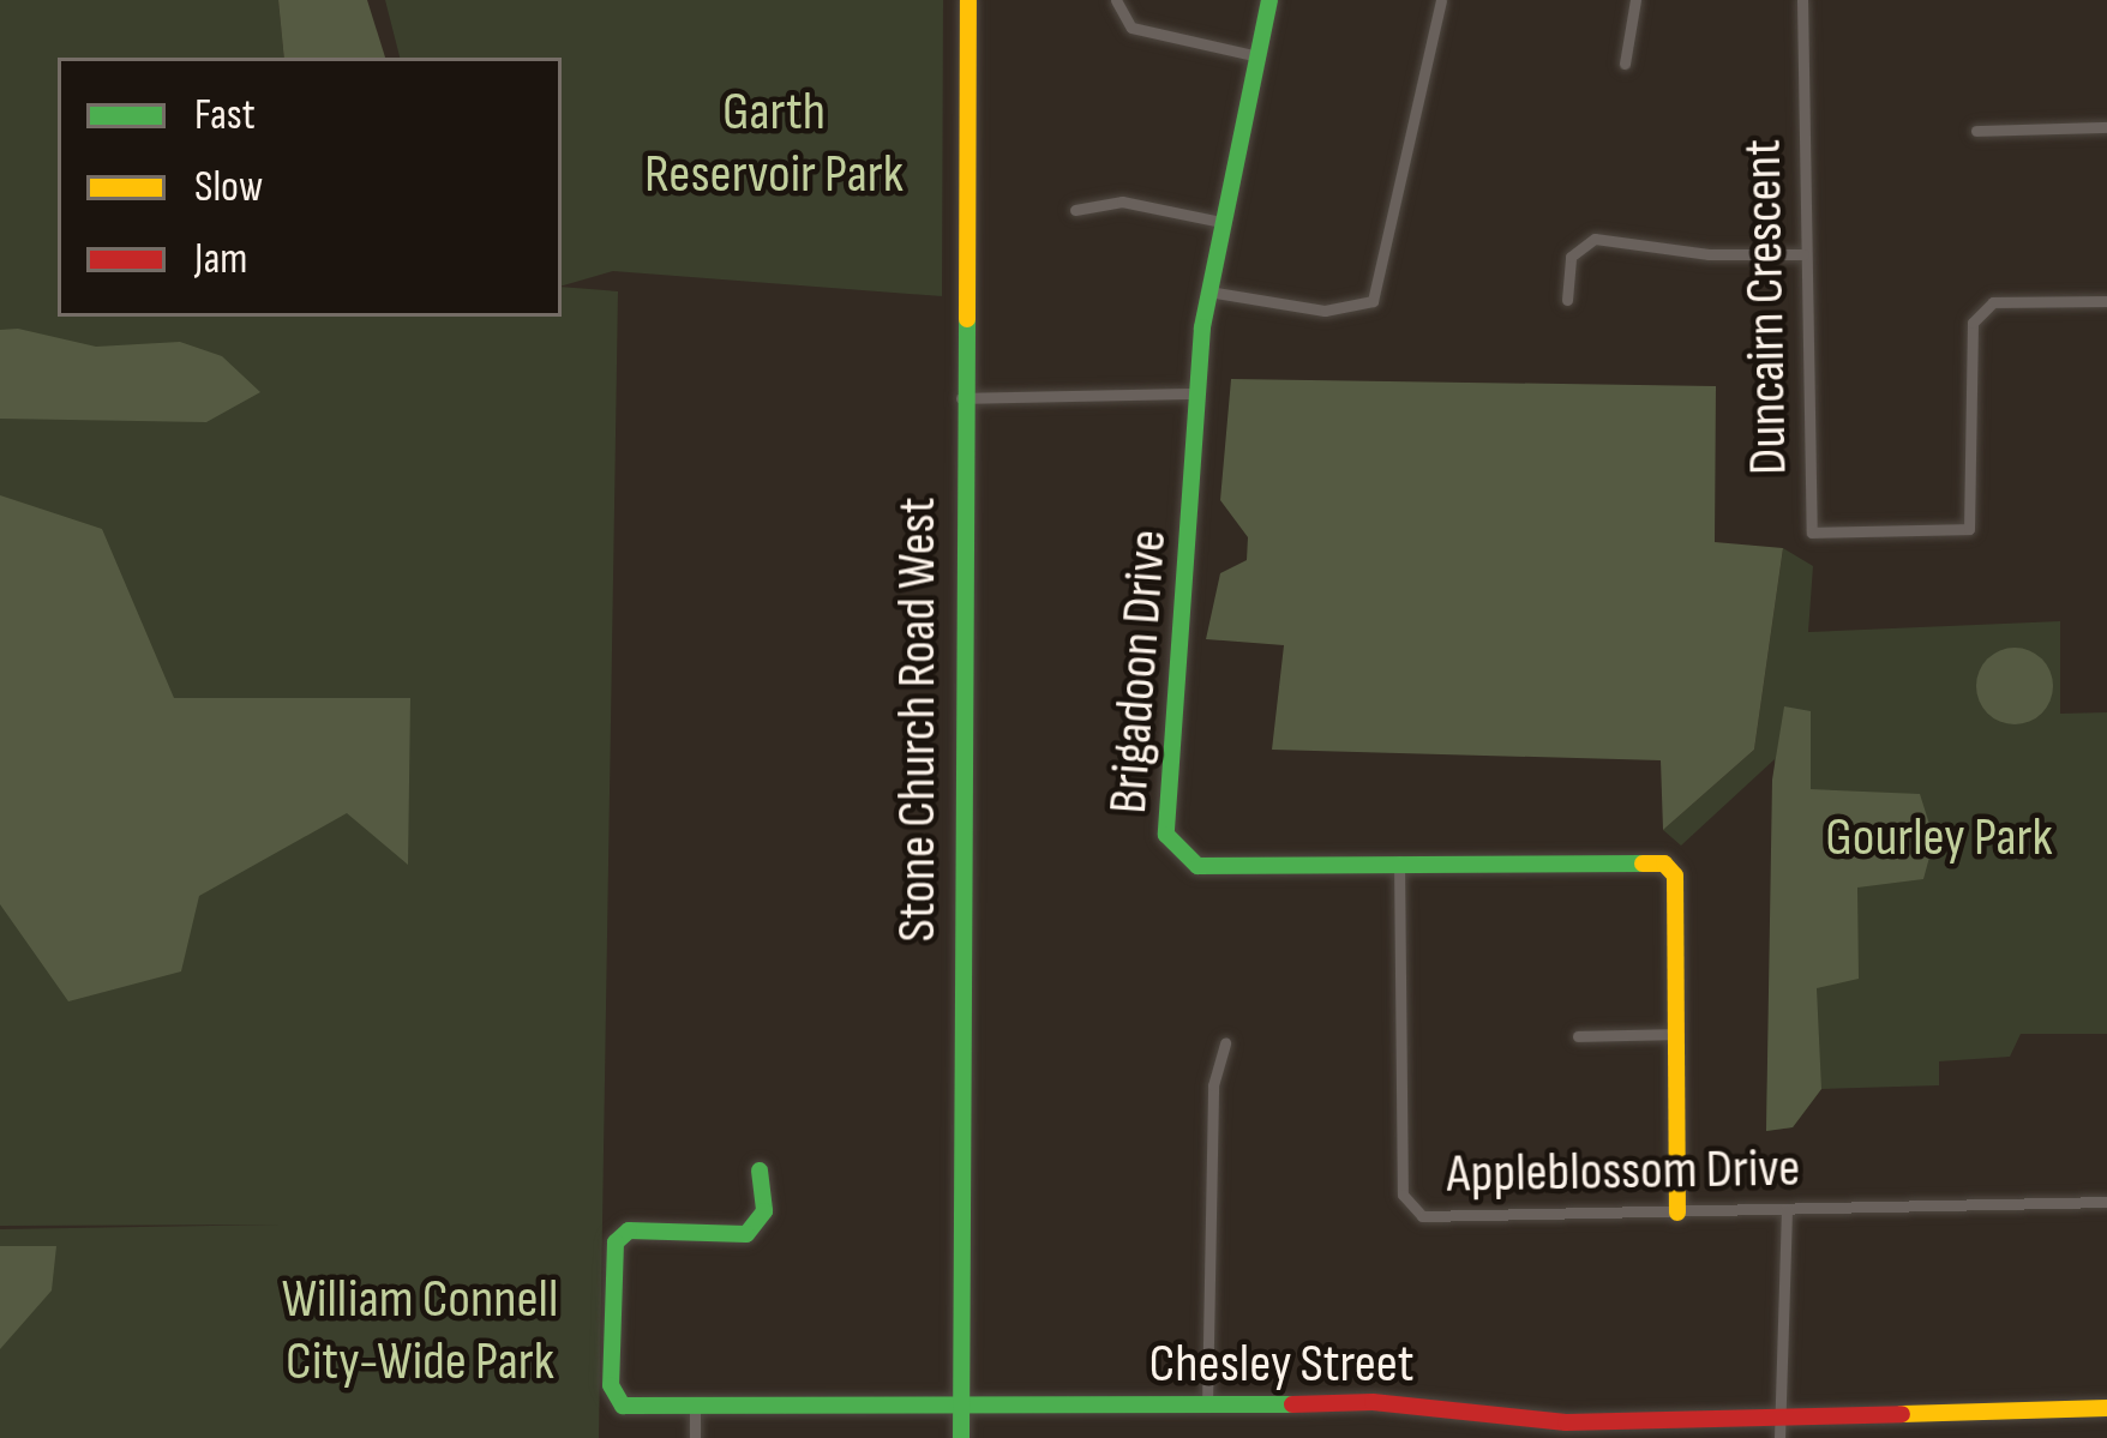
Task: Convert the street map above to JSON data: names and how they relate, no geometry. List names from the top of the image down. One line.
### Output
{"streets":{"street":["Duncairn Crescent","Brigadoon Drive","Stone Church Road West","Appleblossom Drive","Chesley Street"]},"crossings":[["Brigadoon Drive","Appleblossom Drive"],["Stone Church Road West","Chesley Street"]],"parks":["Garth Reservoir Park","Gourley Park","William Connell City-Wide Park"],"legend":["Fast","Slow","Jam"]}
